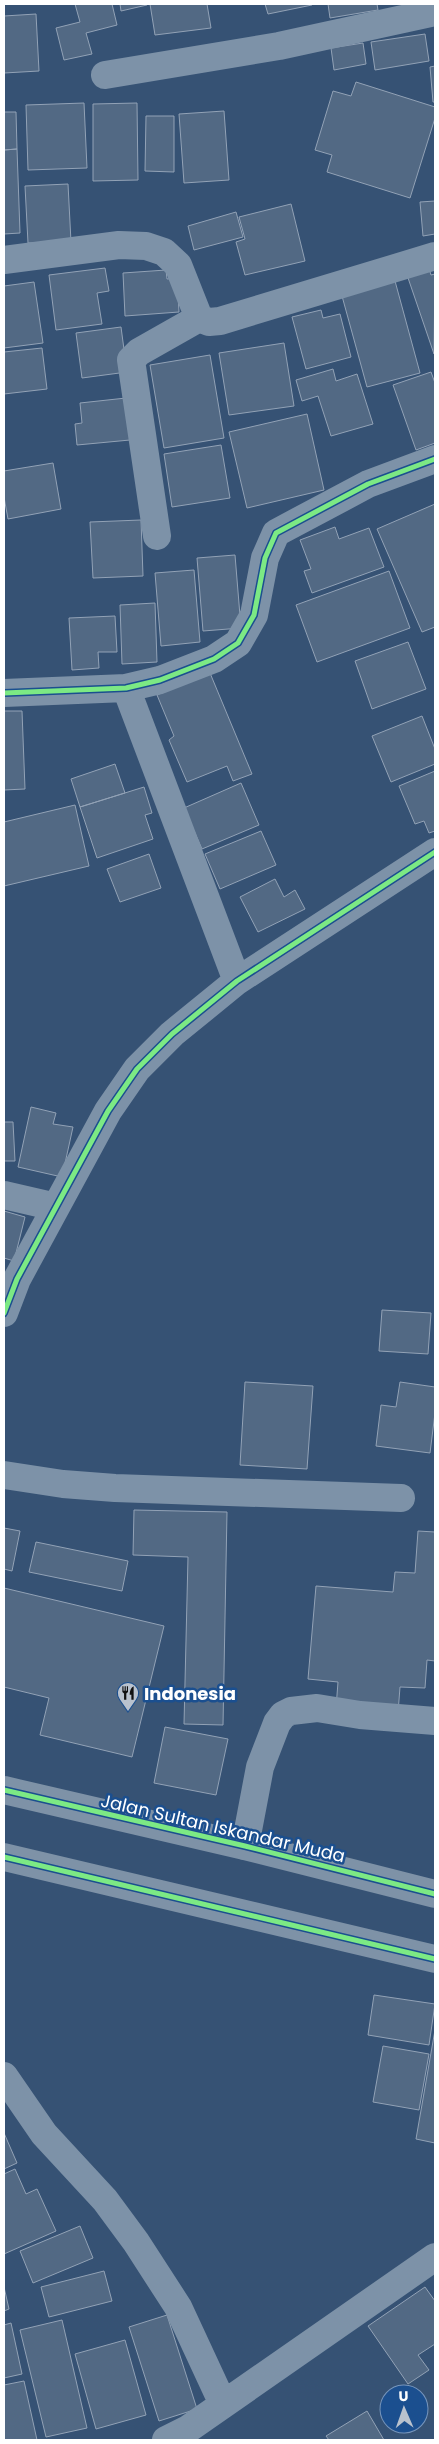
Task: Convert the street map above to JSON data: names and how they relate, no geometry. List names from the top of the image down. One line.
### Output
{"streets":{"highway":["Jalan Sultan Iskandar Muda"]},"places":{"restaurant":["Indonesia"]},"north":"top"}
